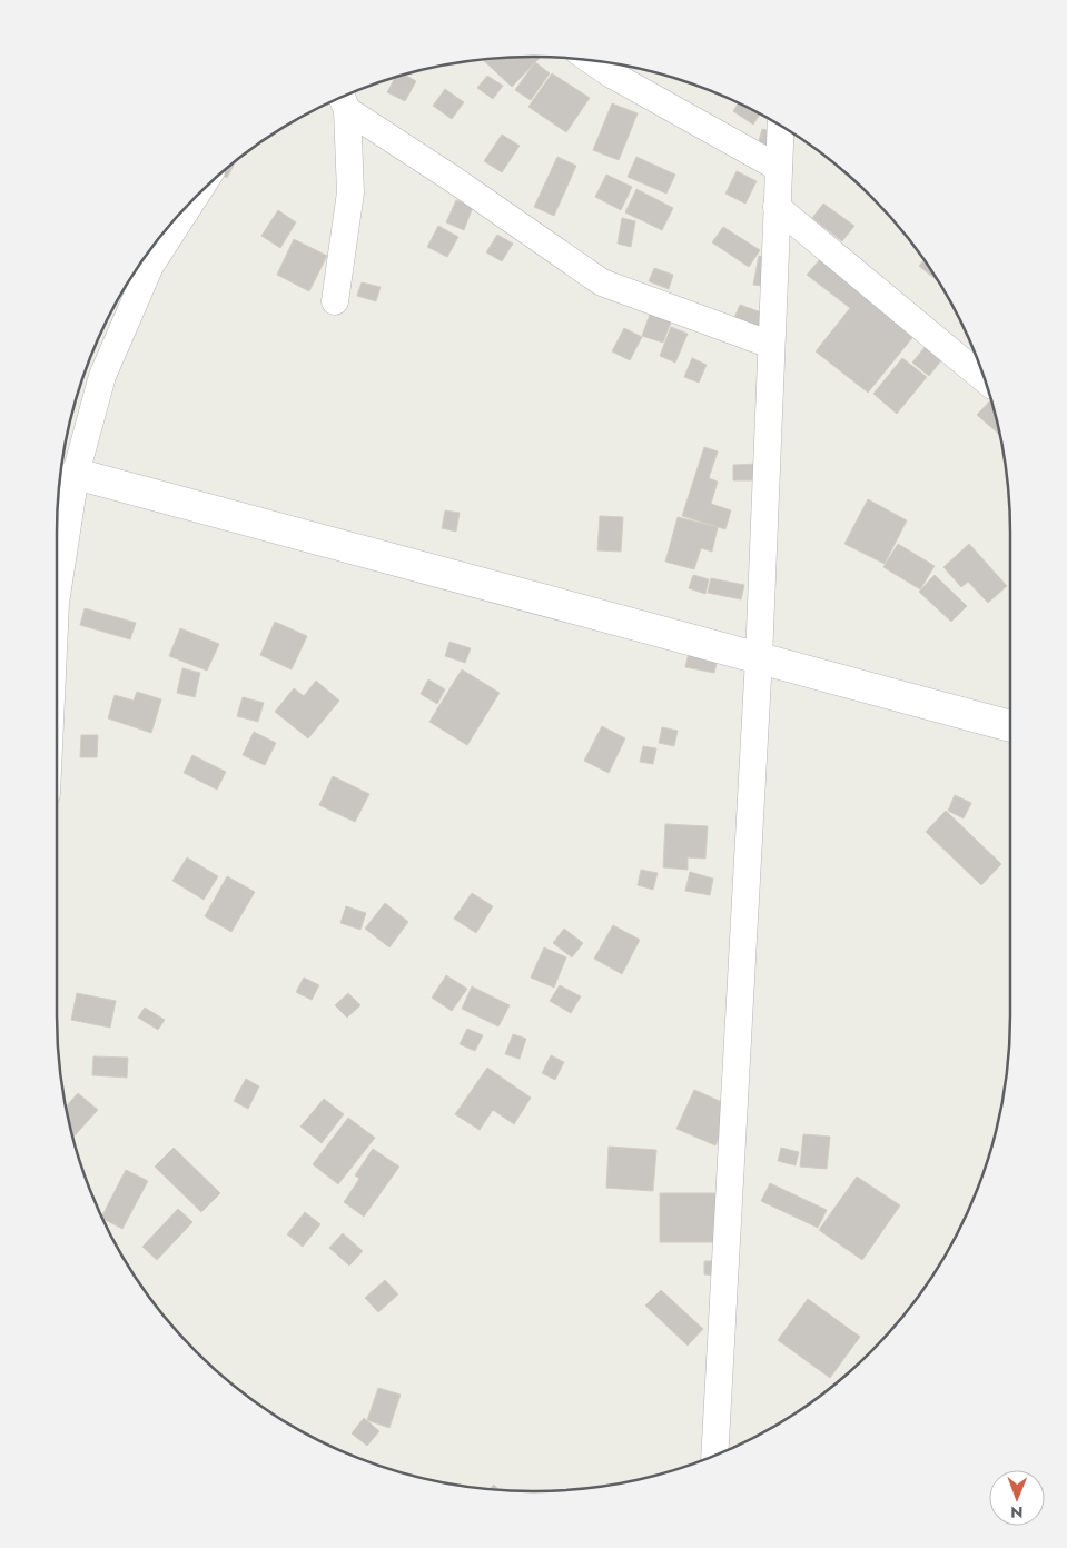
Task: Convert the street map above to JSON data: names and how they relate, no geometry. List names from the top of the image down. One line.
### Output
{"north":"bottom"}
